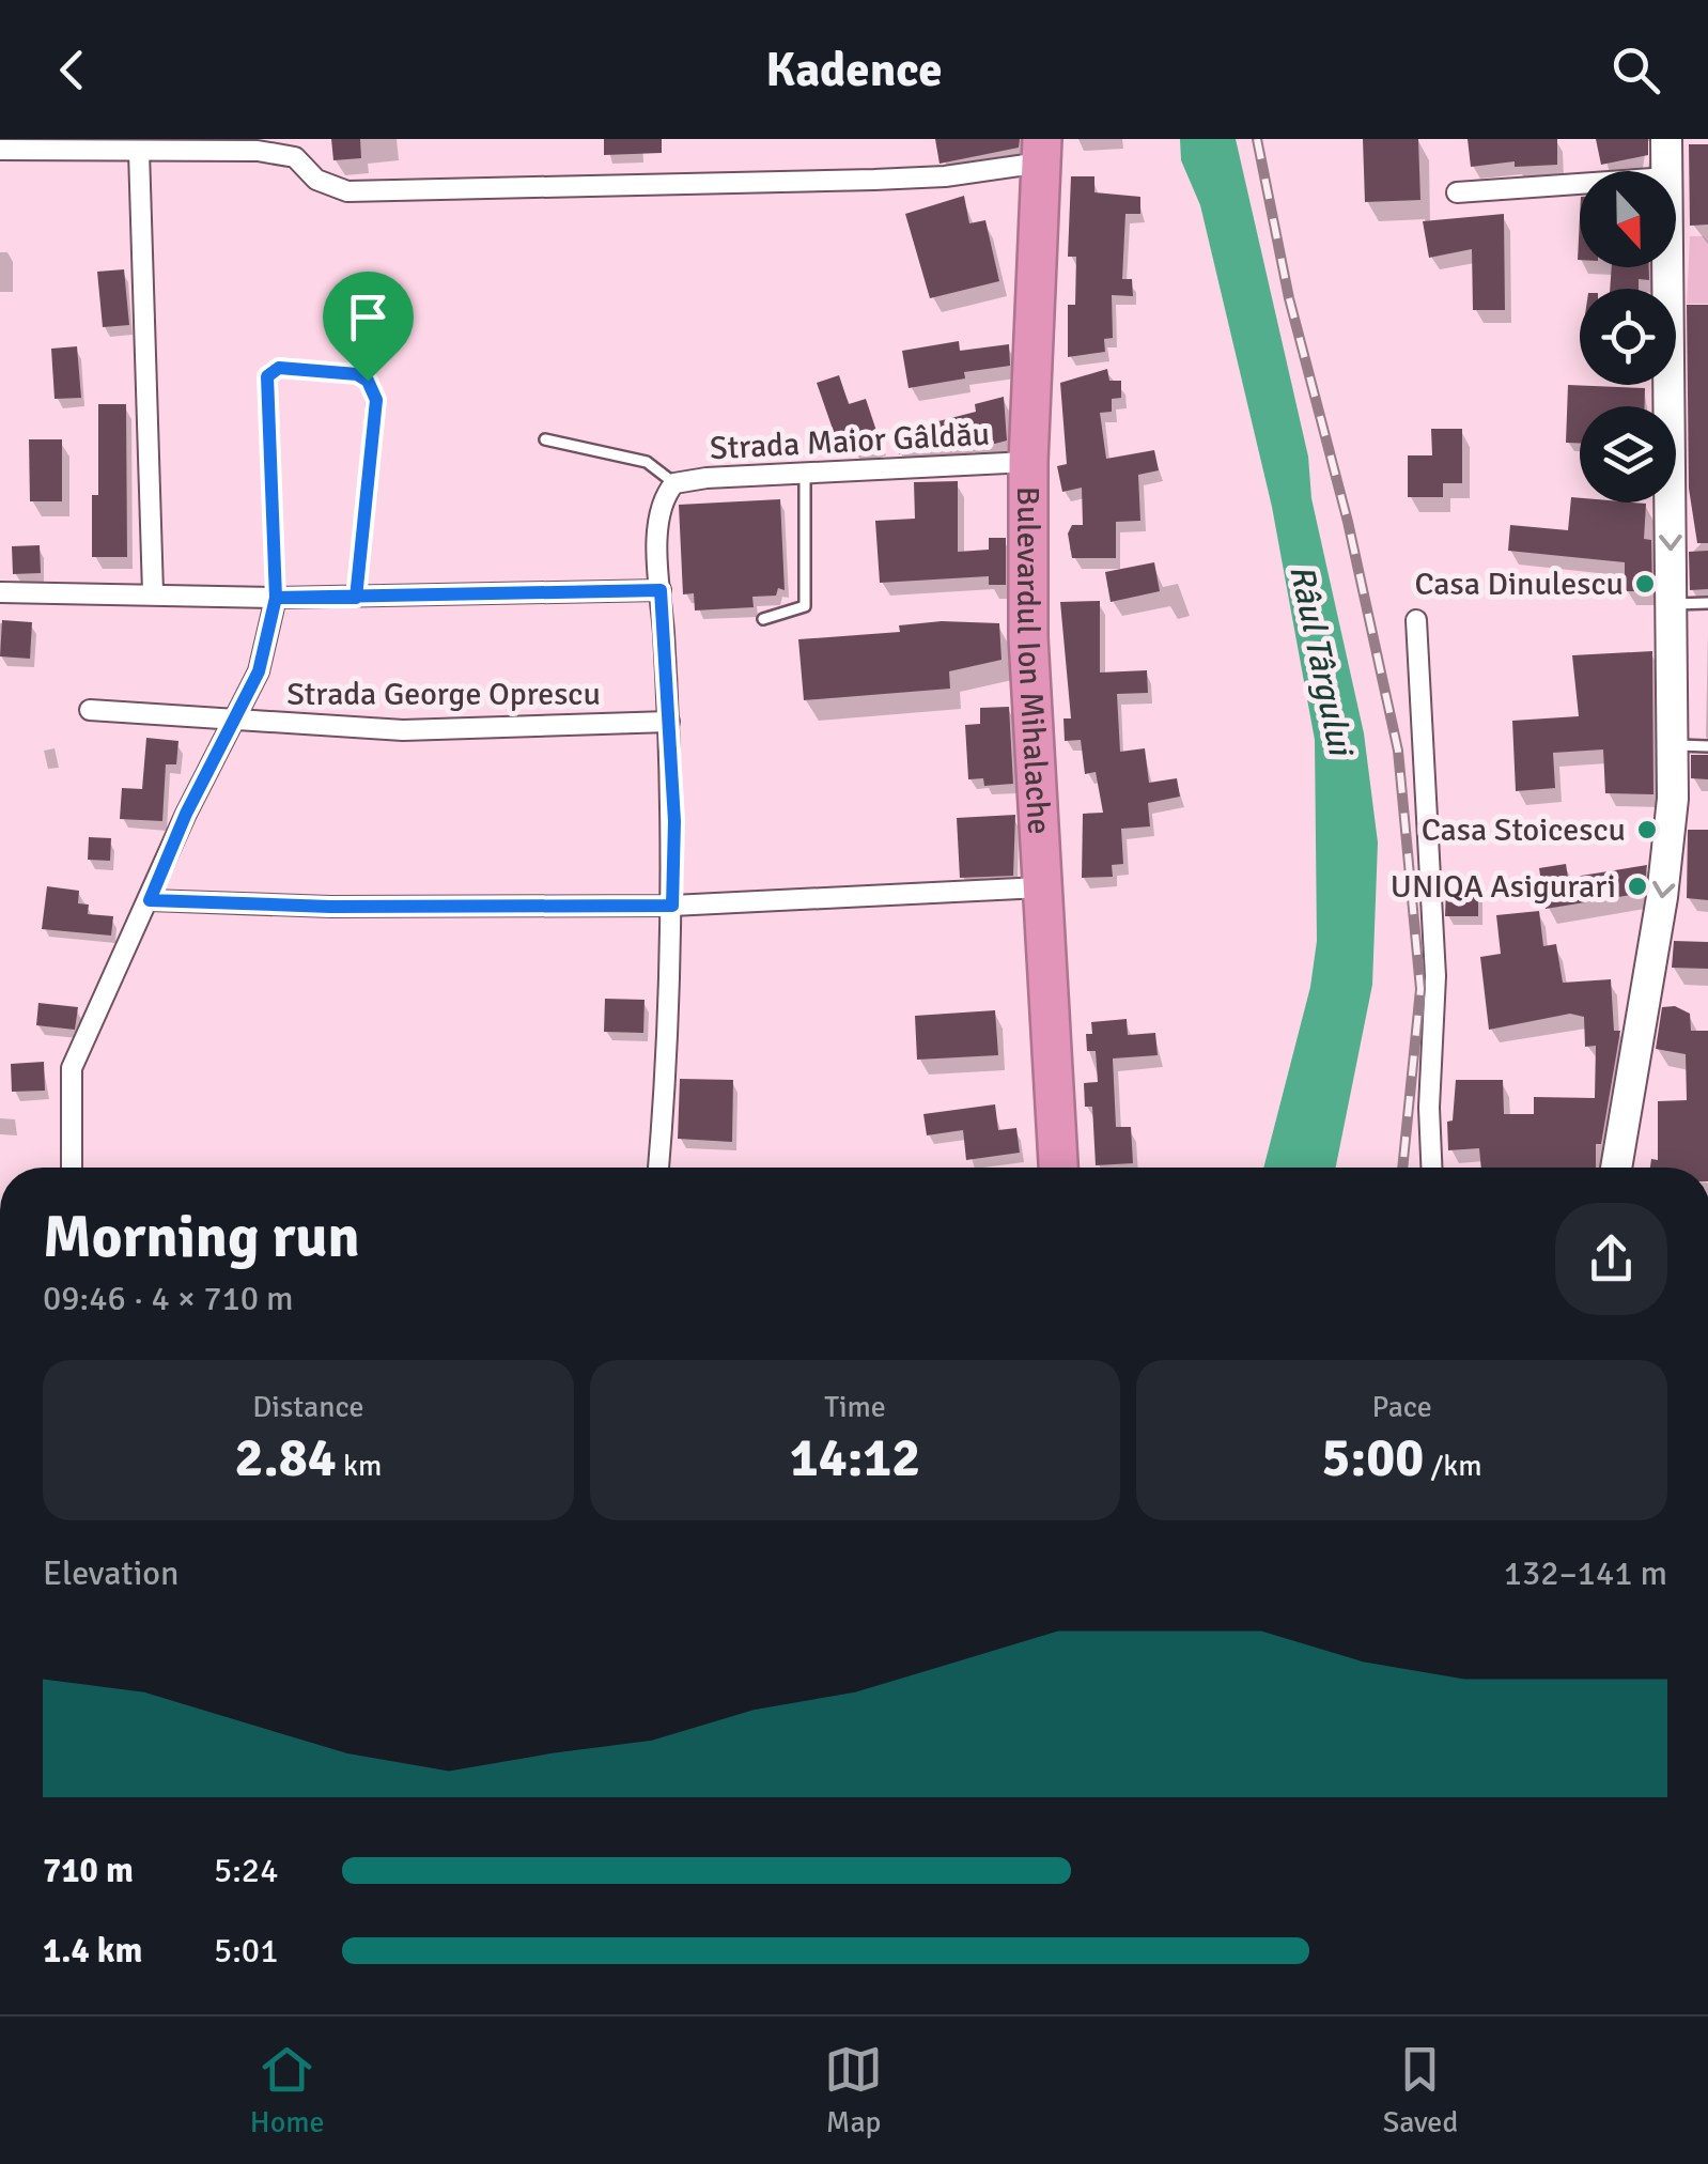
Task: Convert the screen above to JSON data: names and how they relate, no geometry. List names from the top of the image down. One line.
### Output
{"streets":{"highway":["Bulevardul Ion Mihalache"],"street":["Strada Maior Gâldău","Strada George Oprescu"]},"crossings":[["Strada Maior Gâldău","Bulevardul Ion Mihalache"],["Strada Maior Gâldău","Strada George Oprescu"]],"water":["Râul Târgului"],"places":["Casa Dinulescu","Casa Stoicescu","UNIQA Asigurari"],"north":"bottom","page":{"header":"Kadence","heading":["Morning run","09:46 · 4 × 710 m"],"stats":[["Distance","2.84 km"],["Time","14:12"],["Pace","5:00 /km"]],"chart":["Elevation","132–141 m"],"list":[{"name":"710 m","note":"5:24"},{"name":"1.4 km","note":"5:01"}],"tabs":["Home","Map","Saved"]}}
